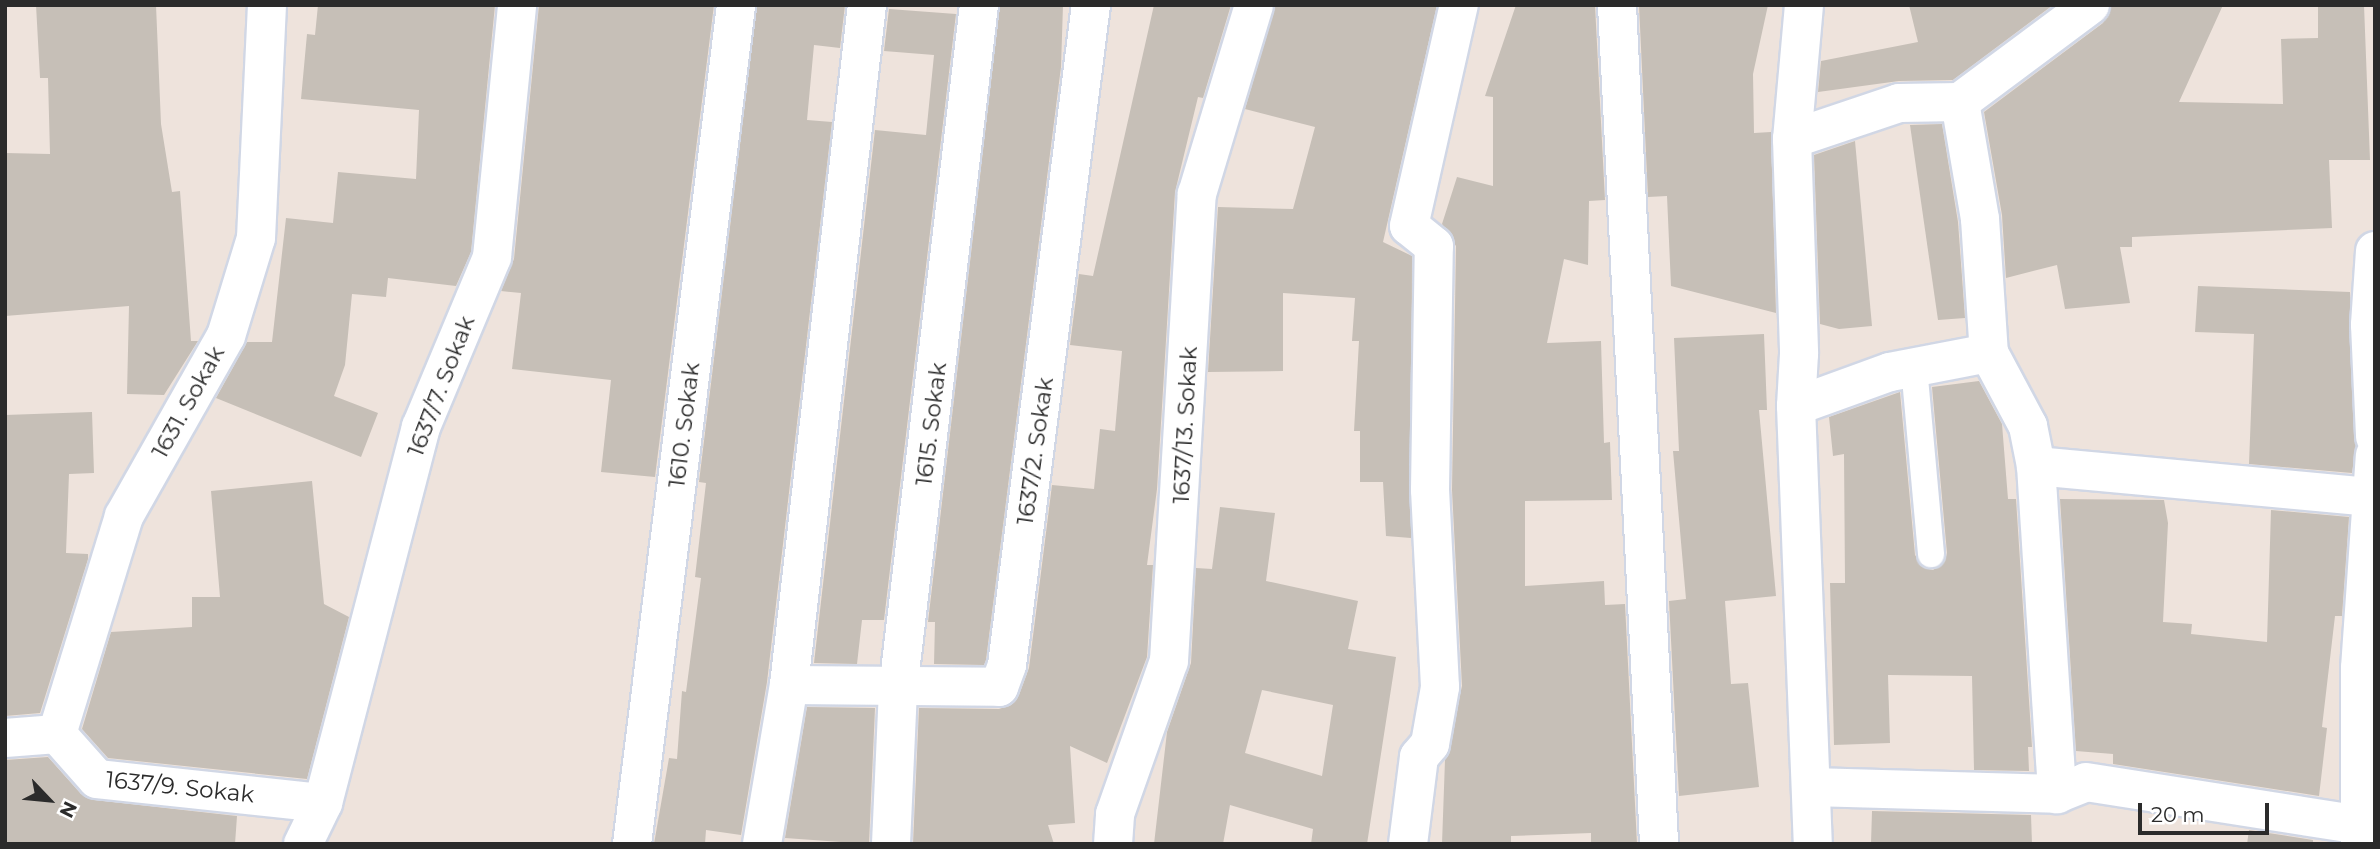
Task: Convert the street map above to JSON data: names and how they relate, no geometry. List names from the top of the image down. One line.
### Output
{"streets":{"street":["1637/7. Sokak","1631. Sokak","1615. Sokak","1610. Sokak","1637/13. Sokak","1637/2. Sokak","1637/9. Sokak"]},"crossings":[["1637/7. Sokak","1637/9. Sokak"],["1631. Sokak","1637/9. Sokak"],["1615. Sokak","1637/2. Sokak"]],"scale_bar":"20 m","north":"bottom right"}
